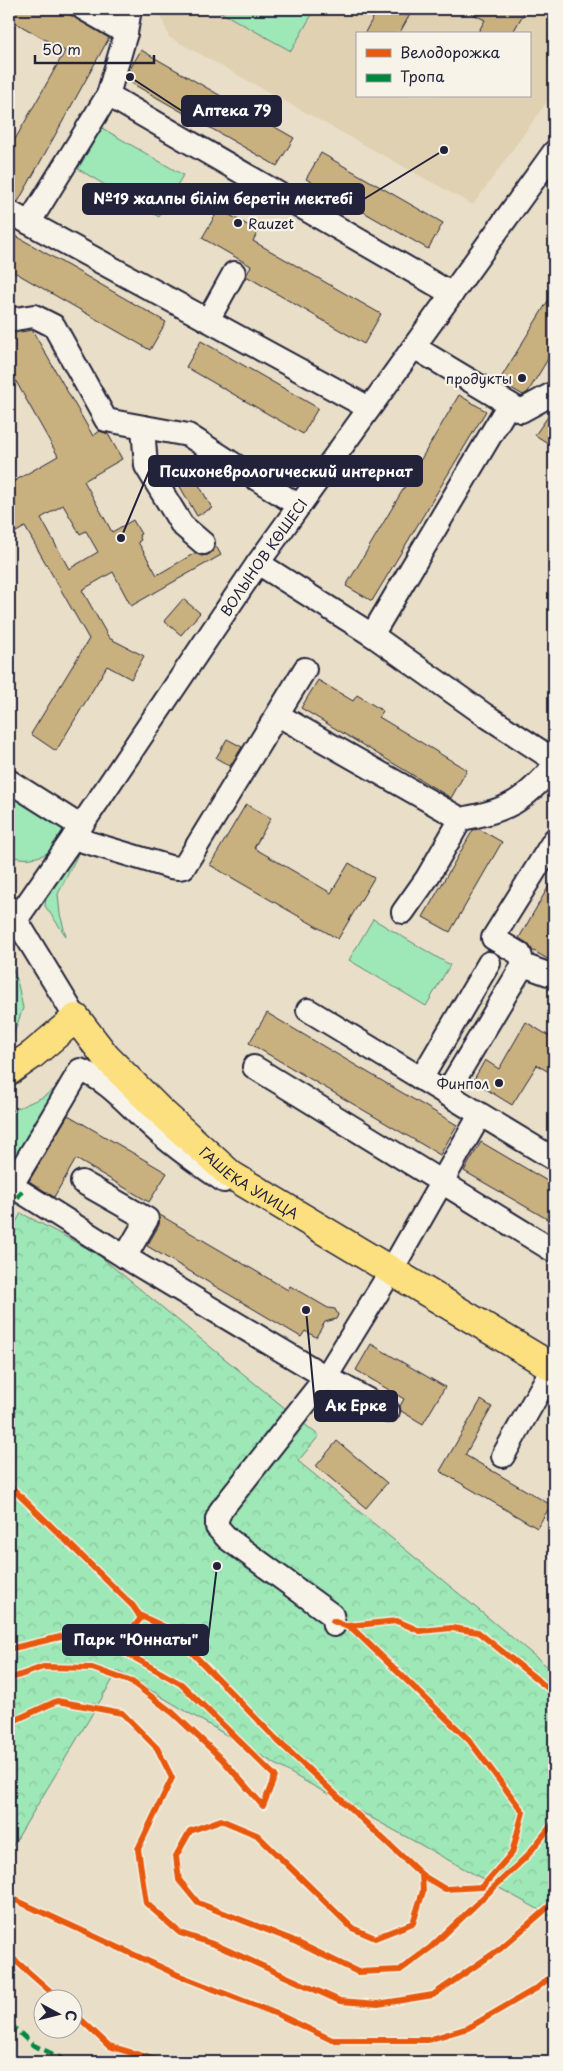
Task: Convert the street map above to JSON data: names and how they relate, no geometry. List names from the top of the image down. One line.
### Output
{"streets":{"main road":["ГАШЕКА УЛИЦА"],"street":["ВОЛЫНОВ КӨШЕСІ"]},"crossings":[["ВОЛЫНОВ КӨШЕСІ","ГАШЕКА УЛИЦА"]],"places":["Аптека 79","№19 жалпы білім беретін мектебі","Rauzet","продукты","Психоневрологический интернат","Финпол","Ак Ерке","Парк \"Юннаты\""],"legend":["Велодорожка","Тропа"],"scale_bar":"50 m","north":"right"}
